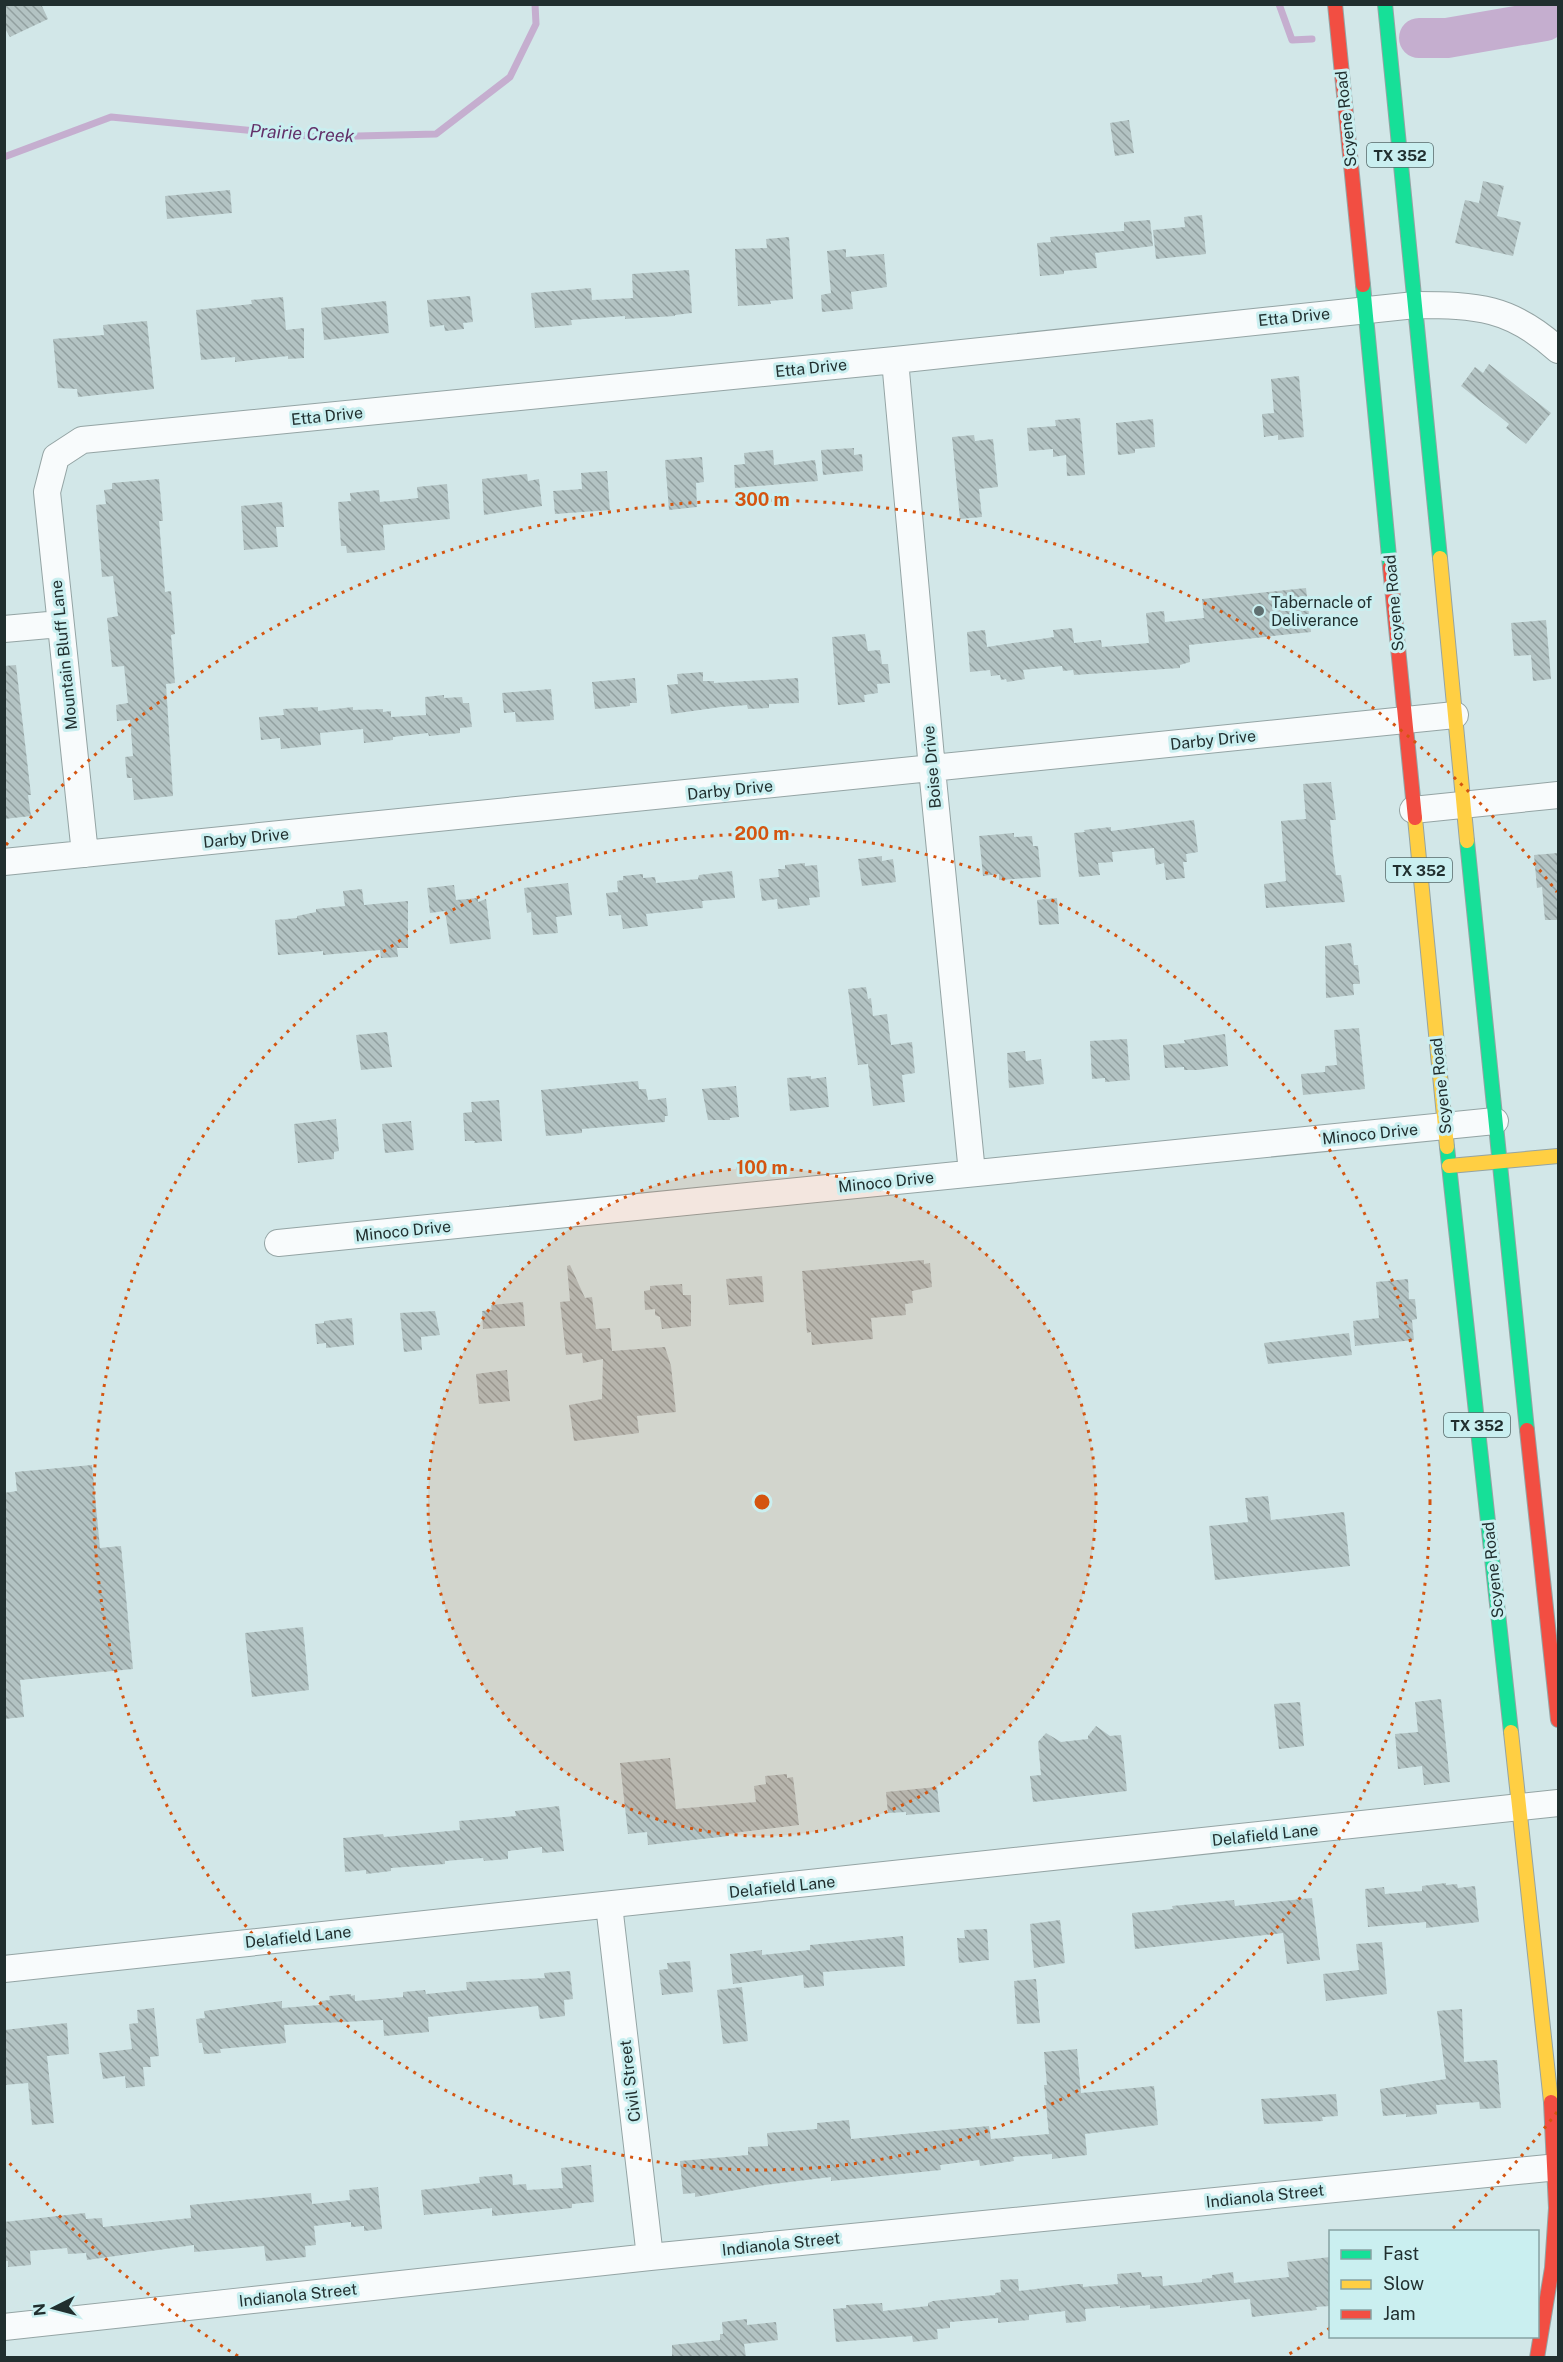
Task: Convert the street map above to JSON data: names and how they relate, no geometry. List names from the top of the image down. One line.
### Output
{"streets":{"main road":["Scyene Road","TX 352"],"street":["Etta Drive","Mountain Bluff Lane","Darby Drive","Boise Drive","Minoco Drive","Delafield Lane","Civil Street","Indianola Street"]},"crossings":[["Scyene Road","TX 352"],["Scyene Road","Etta Drive"],["Scyene Road","Darby Drive"],["Scyene Road","Minoco Drive"],["Scyene Road","Delafield Lane"],["Scyene Road","Indianola Street"],["TX 352","Etta Drive"],["TX 352","Darby Drive"],["TX 352","Minoco Drive"],["TX 352","Indianola Street"],["Etta Drive","Mountain Bluff Lane"],["Etta Drive","Boise Drive"],["Mountain Bluff Lane","Darby Drive"],["Darby Drive","Boise Drive"],["Boise Drive","Minoco Drive"],["Delafield Lane","Civil Street"],["Civil Street","Indianola Street"]],"water":["Prairie Creek"],"places":["Tabernacle of Deliverance"],"legend":["Fast","Slow","Jam"],"north":"left","rings":["300 m","200 m","100 m"]}
